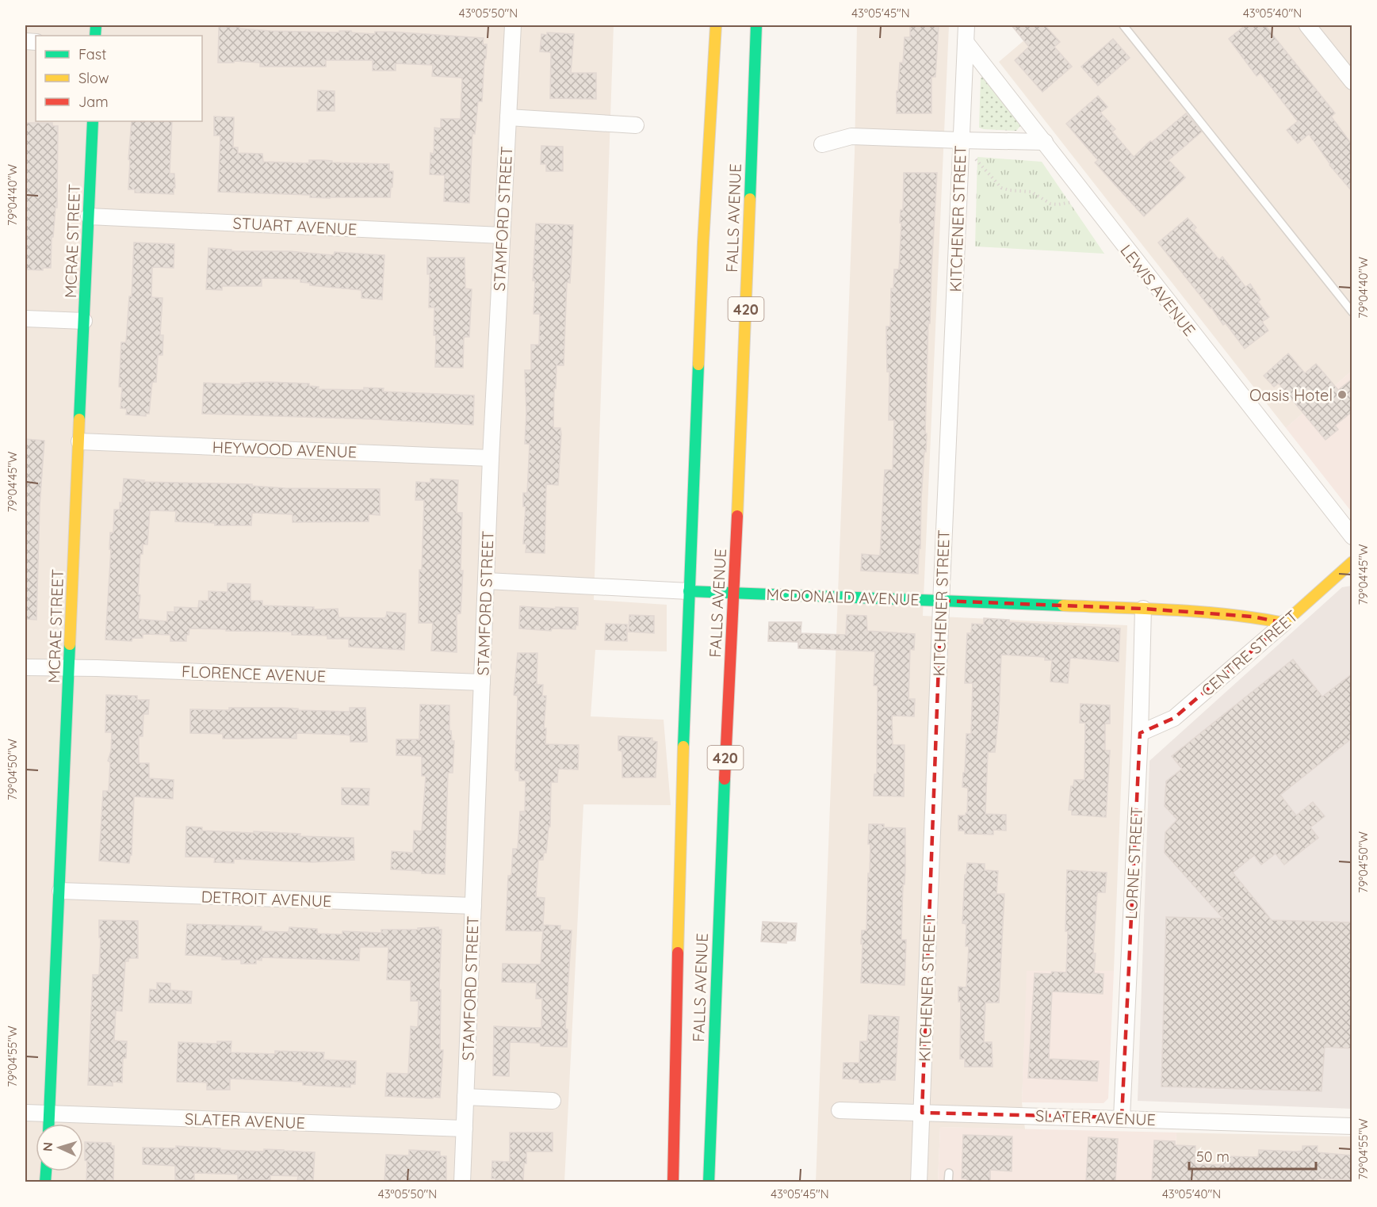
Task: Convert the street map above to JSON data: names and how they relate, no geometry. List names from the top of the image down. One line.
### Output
{"streets":{"main road":["FALLS AVENUE","MCRAE STREET","420","MCDONALD AVENUE","CENTRE STREET"],"street":["STAMFORD STREET","KITCHENER STREET","STUART AVENUE","LEWIS AVENUE","HEYWOOD AVENUE","FLORENCE AVENUE","LORNE STREET","DETROIT AVENUE","SLATER AVENUE"]},"crossings":[["FALLS AVENUE","MCDONALD AVENUE"],["STAMFORD STREET","STUART AVENUE"],["STAMFORD STREET","HEYWOOD AVENUE"],["STAMFORD STREET","MCDONALD AVENUE"],["STAMFORD STREET","FLORENCE AVENUE"],["STAMFORD STREET","DETROIT AVENUE"],["STAMFORD STREET","SLATER AVENUE"],["KITCHENER STREET","LEWIS AVENUE"],["KITCHENER STREET","MCDONALD AVENUE"],["KITCHENER STREET","SLATER AVENUE"],["STUART AVENUE","MCRAE STREET"],["MCRAE STREET","HEYWOOD AVENUE"],["MCRAE STREET","FLORENCE AVENUE"],["MCRAE STREET","DETROIT AVENUE"],["MCRAE STREET","SLATER AVENUE"],["MCDONALD AVENUE","CENTRE STREET"],["MCDONALD AVENUE","LORNE STREET"],["CENTRE STREET","LORNE STREET"],["LORNE STREET","SLATER AVENUE"]],"places":["Oasis Hotel"],"legend":["Fast","Slow","Jam"],"scale_bar":"50 m","north":"left","coordinates":["43°05'50\"N","43°05'45\"N","43°05'40\"N","79°04'40\"W","79°04'45\"W","79°04'50\"W","79°04'55\"W"]}
